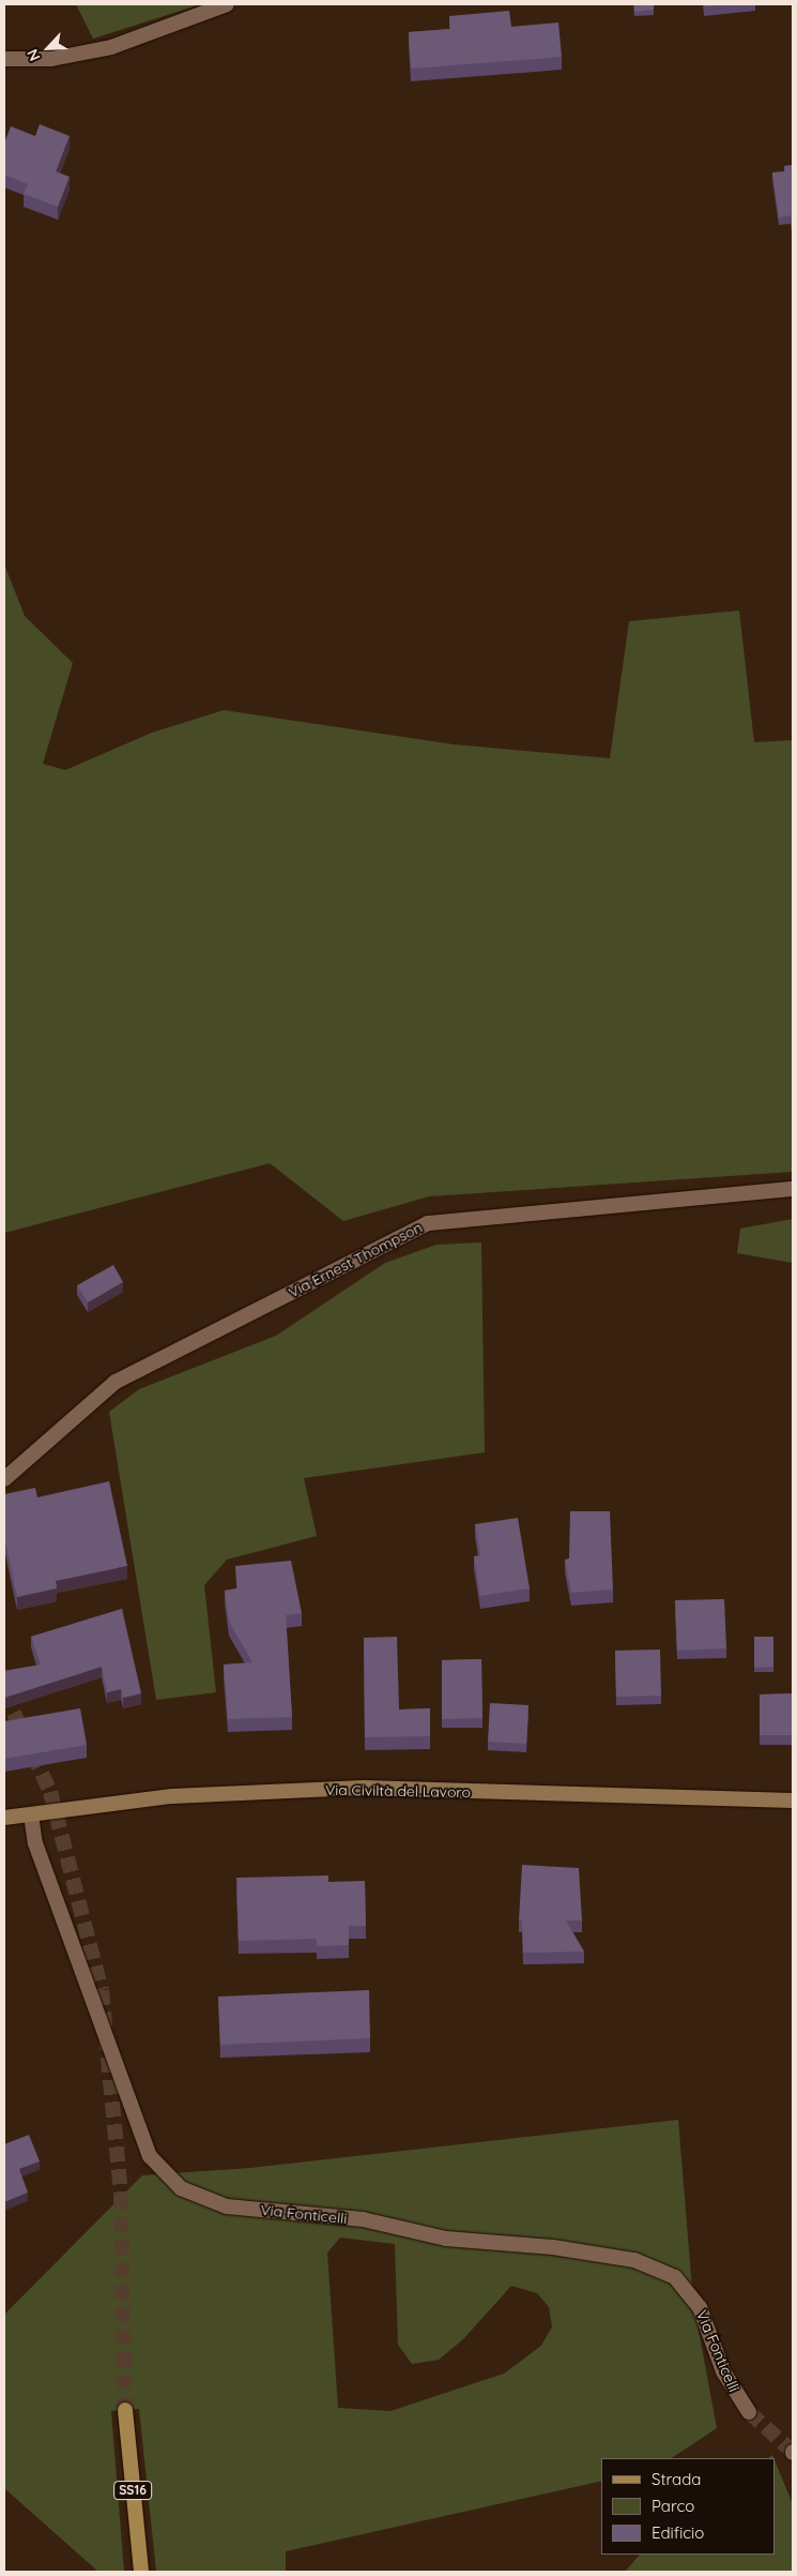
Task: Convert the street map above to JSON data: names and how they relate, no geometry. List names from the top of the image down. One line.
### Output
{"streets":{"main road":["Via Civiltà del Lavoro","SS16"],"street":["Via Ernest Thompson","Via Fonticelli"]},"crossings":[["Via Civiltà del Lavoro","Via Fonticelli"]],"legend":["Strada","Parco","Edificio"],"north":"bottom left"}
